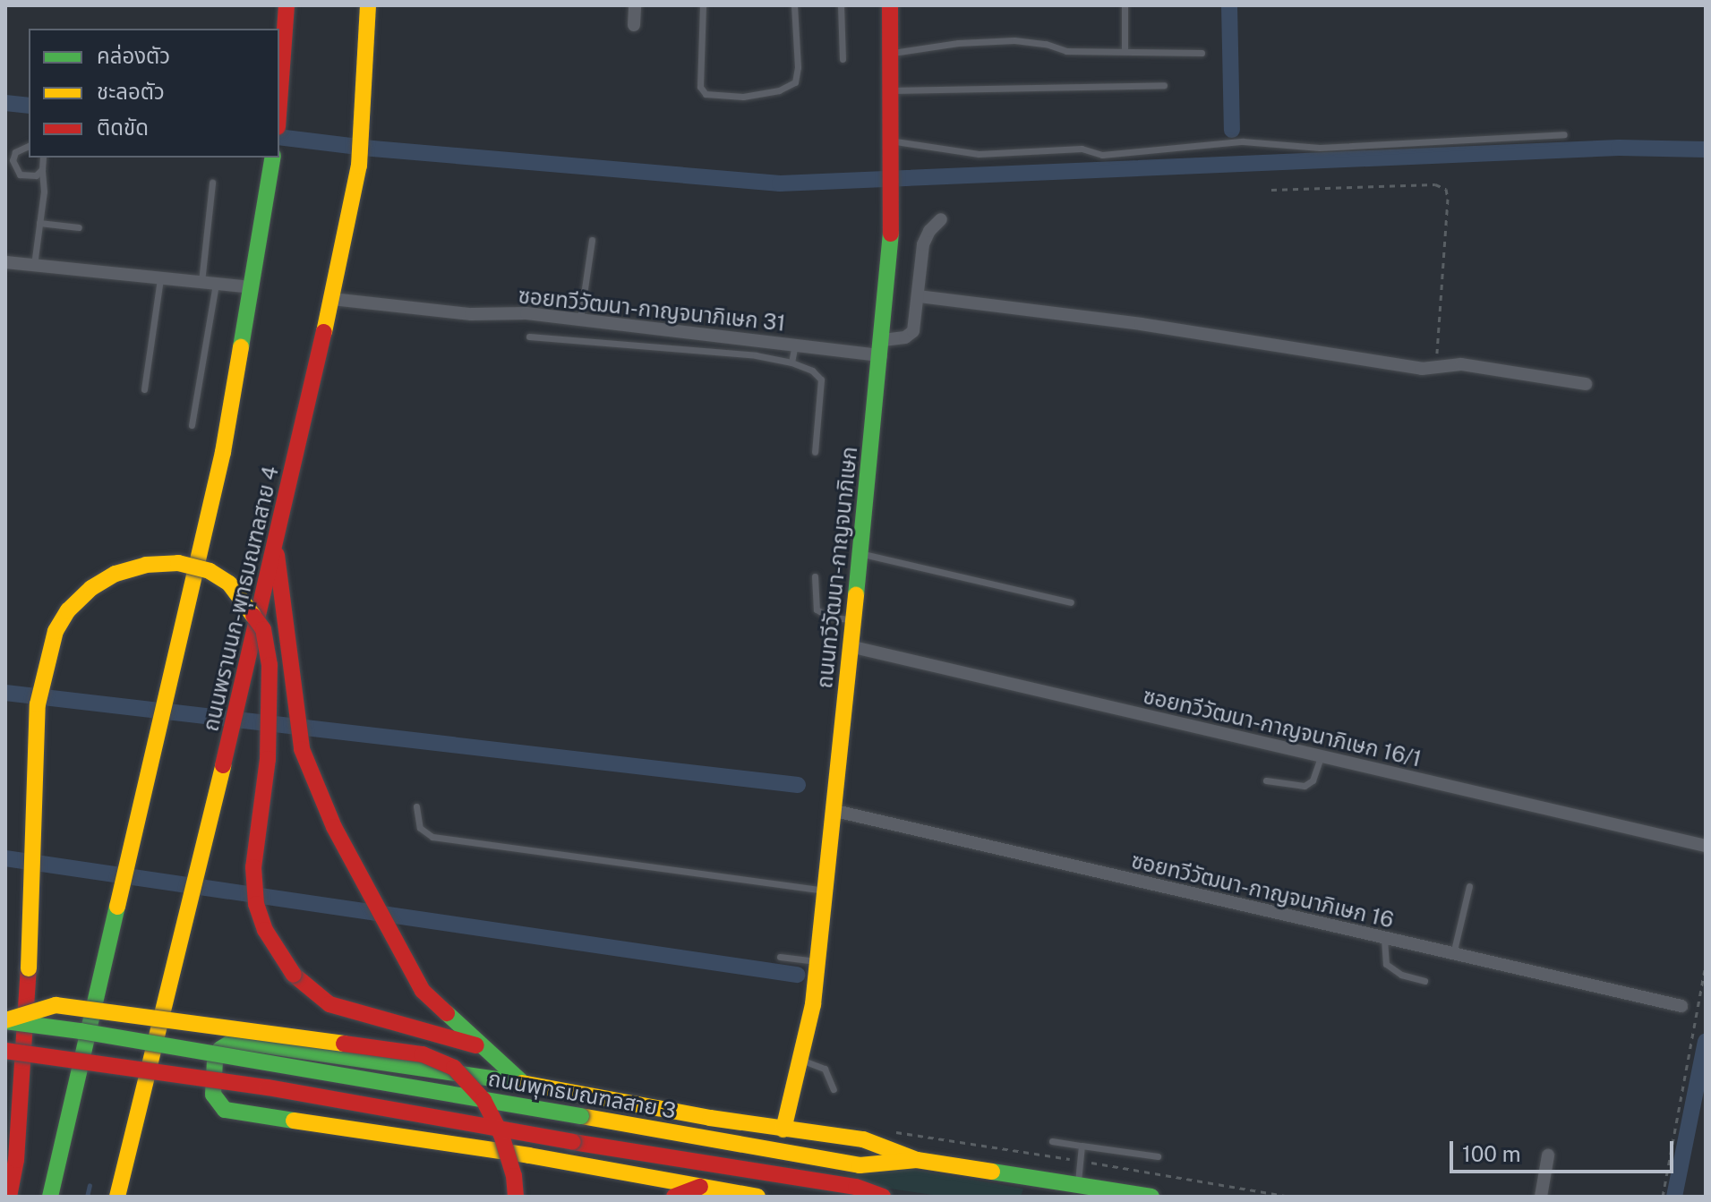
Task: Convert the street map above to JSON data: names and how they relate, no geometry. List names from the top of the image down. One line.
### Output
{"streets":{"main road":["ถนนทวีวัฒนา-กาญจนาภิเษก","ถนนพรานนก-พุทธมณฑลสาย 4","ถนนพุทธมณฑลสาย 3"],"street":["ซอยทวีวัฒนา-กาญจนาภิเษก 31","ซอยทวีวัฒนา-กาญจนาภิเษก 16/1","ซอยทวีวัฒนา-กาญจนาภิเษก 16"]},"crossings":[["ซอยทวีวัฒนา-กาญจนาภิเษก 31","ถนนทวีวัฒนา-กาญจนาภิเษก"],["ซอยทวีวัฒนา-กาญจนาภิเษก 31","ถนนพรานนก-พุทธมณฑลสาย 4"],["ถนนทวีวัฒนา-กาญจนาภิเษก","ซอยทวีวัฒนา-กาญจนาภิเษก 16/1"],["ถนนทวีวัฒนา-กาญจนาภิเษก","ซอยทวีวัฒนา-กาญจนาภิเษก 16"]],"legend":["คล่องตัว","ชะลอตัว","ติดขัด"],"scale_bar":"100 m"}
